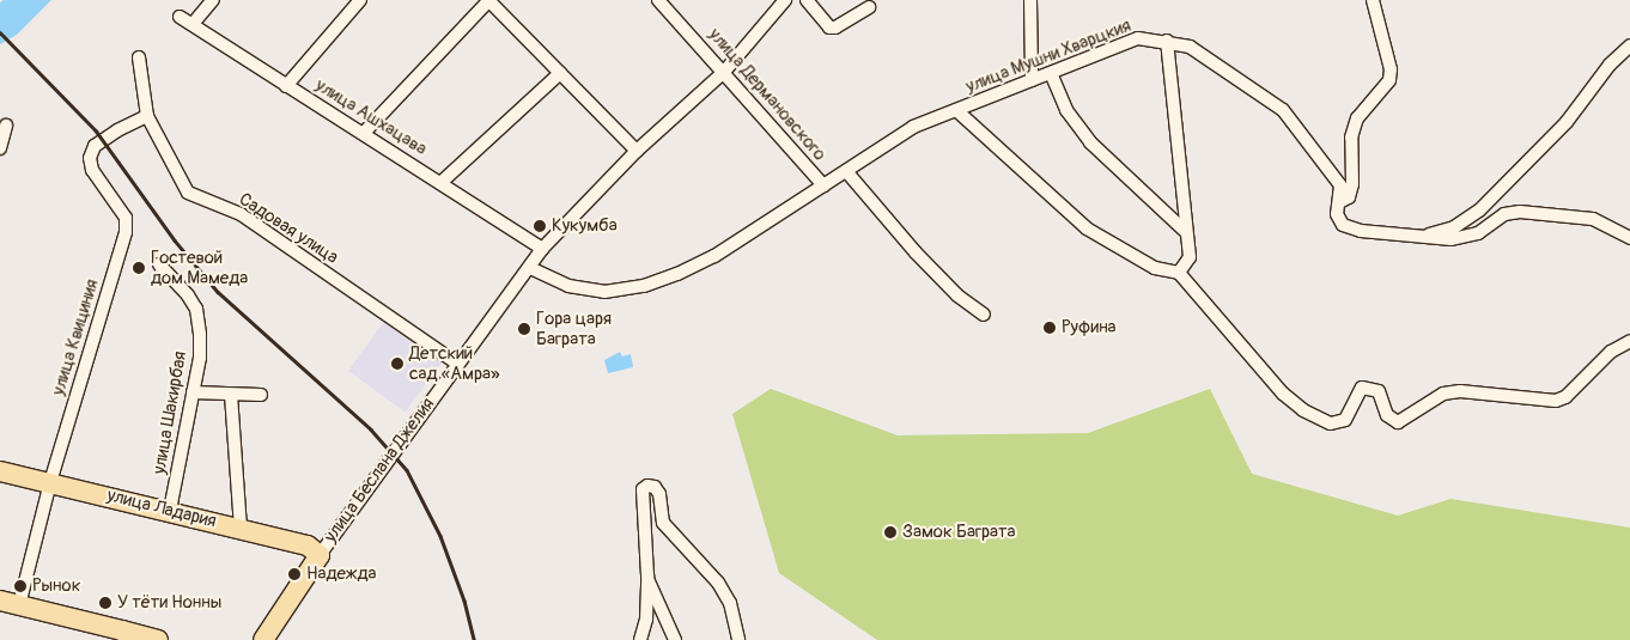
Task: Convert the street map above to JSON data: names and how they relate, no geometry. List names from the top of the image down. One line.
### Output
{"streets":{"highway":["улица Беслана Джелия","улица Ладария"],"street":["улица Мушни Хварцкия","улица Дермановского","улица Ашхацава","Садовая улица","улица Квициния","улица Шакирбая"]},"crossings":[["улица Мушни Хварцкия","улица Дермановского"],["улица Мушни Хварцкия","улица Беслана Джелия"],["улица Дермановского","улица Беслана Джелия"],["улица Ашхацава","улица Беслана Джелия"],["Садовая улица","улица Квициния"],["Садовая улица","улица Беслана Джелия"],["улица Квициния","улица Ладария"],["улица Шакирбая","улица Ладария"],["улица Беслана Джелия","улица Ладария"]],"places":["Кукумба","Гостевой дом Мамеда","Руфина","Гора царя Баграта","Детский сад «Амра»","Замок Баграта","Надежда","Рынок","У тёти Нонны"]}
